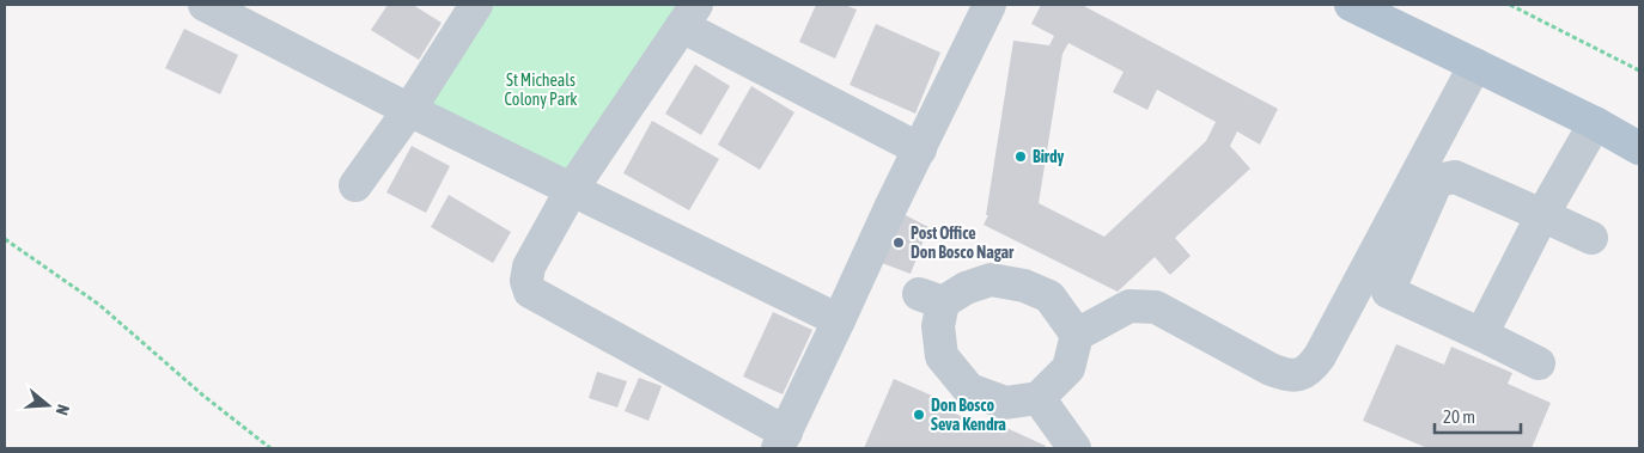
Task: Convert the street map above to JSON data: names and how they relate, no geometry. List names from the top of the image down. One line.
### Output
{"parks":["St Micheals Colony Park"],"places":["Birdy","Post Office Don Bosco Nagar","Don Bosco Seva Kendra"],"scale_bar":"20 m","north":"right"}
